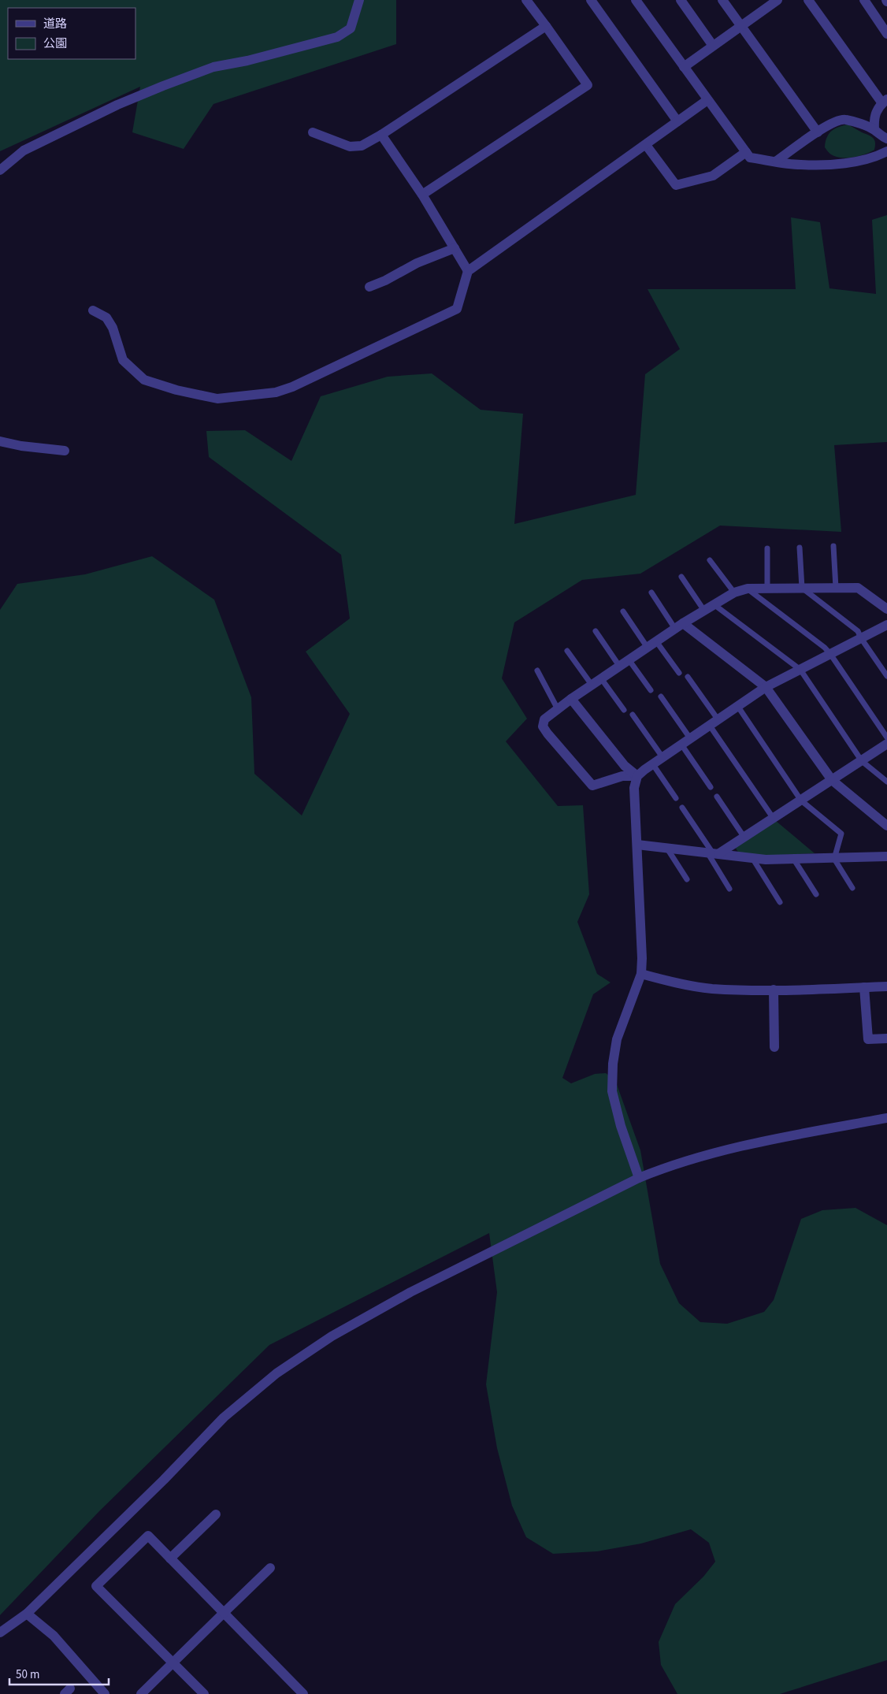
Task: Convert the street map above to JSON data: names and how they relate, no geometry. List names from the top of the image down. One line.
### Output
{"legend":["道路","公園"],"scale_bar":"50 m"}
